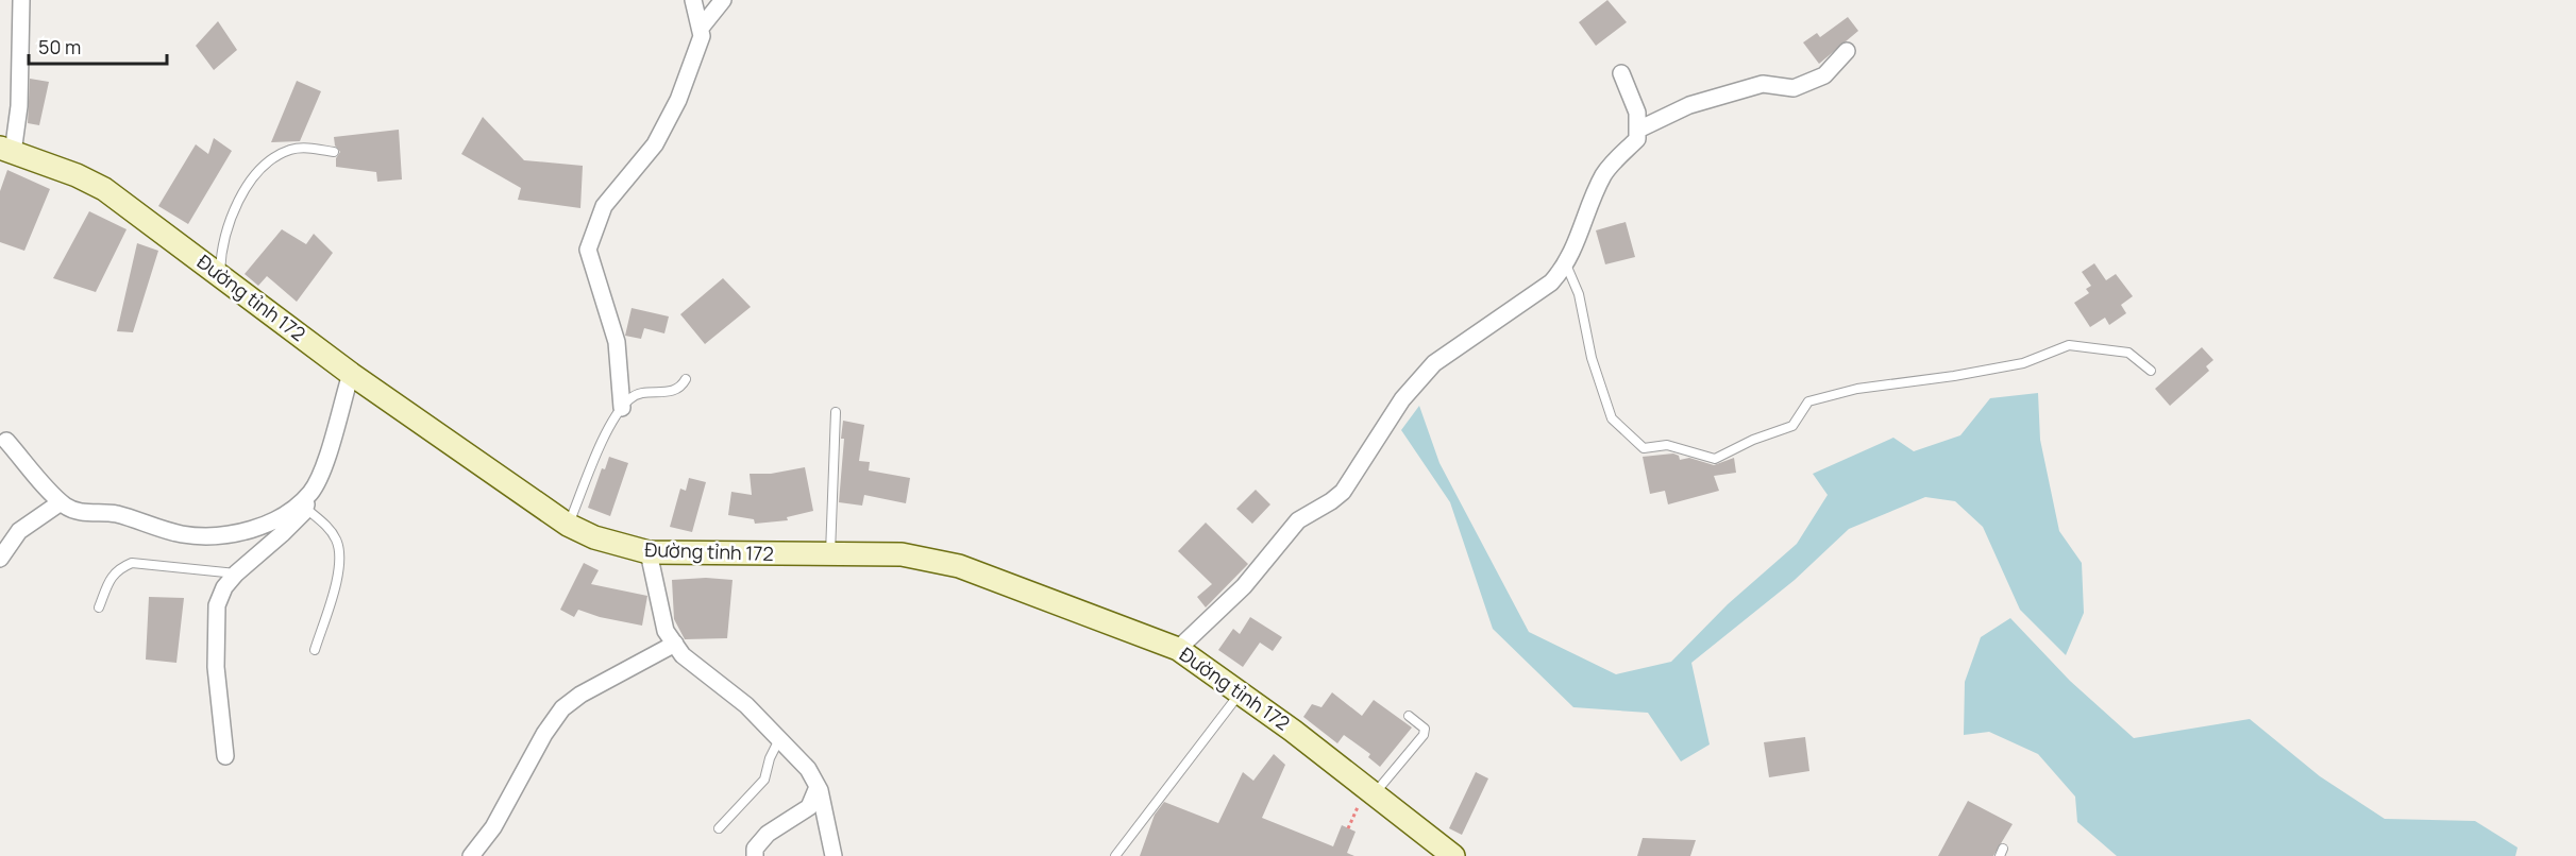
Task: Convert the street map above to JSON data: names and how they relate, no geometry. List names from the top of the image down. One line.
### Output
{"streets":{"main road":["Đường tỉnh 172"]},"scale_bar":"50 m"}
